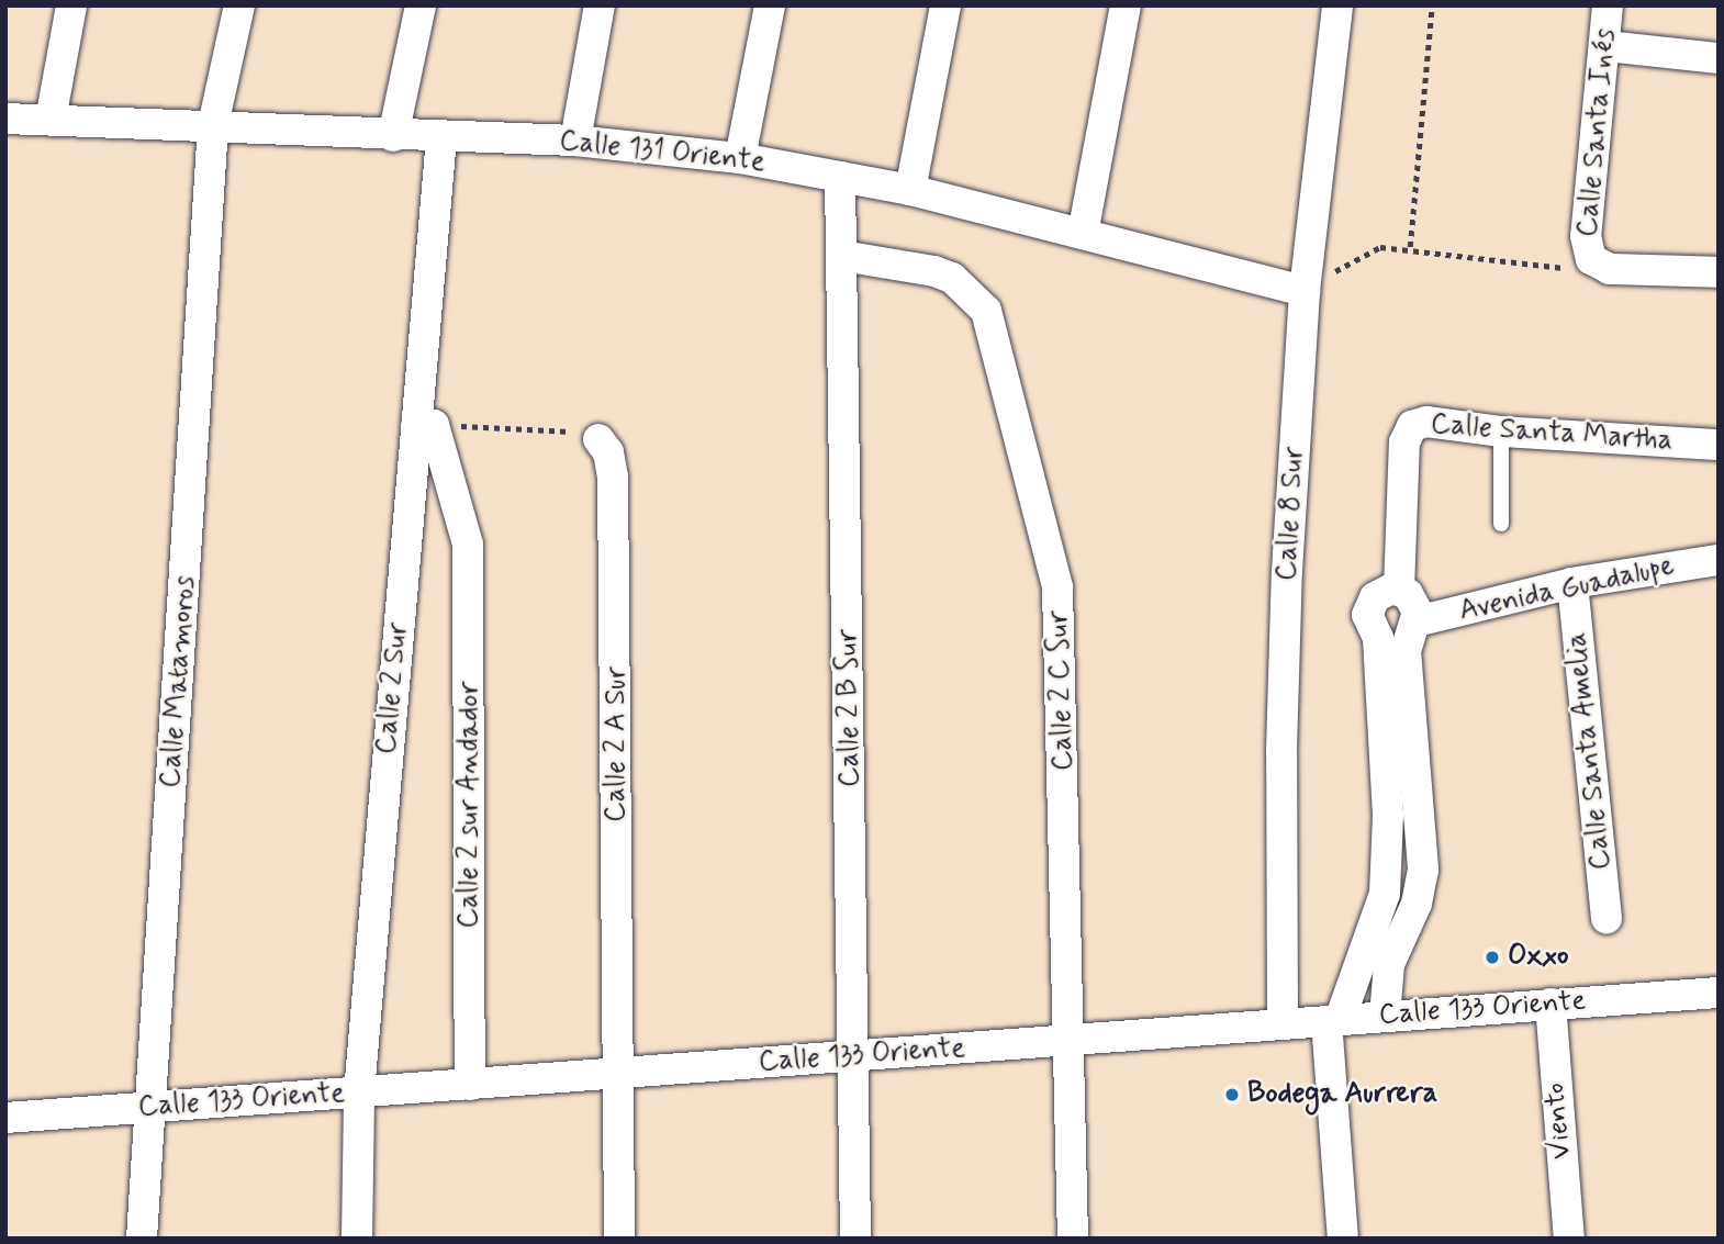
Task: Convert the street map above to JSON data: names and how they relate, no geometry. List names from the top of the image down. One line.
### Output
{"streets":{"street":["Calle Santa Inés","Calle 131 Oriente","Calle Santa Martha","Calle 8 Sur","Avenida Guadalupe","Calle Matamoros","Calle 2 Sur","Calle 2 C Sur","Calle 2 B Sur","Calle 2 A Sur","Calle Santa Amelia","Calle 2 sur Andador","Calle 133 Oriente","Viento"]},"crossings":[["Calle 131 Oriente","Calle 8 Sur"],["Calle 131 Oriente","Calle Matamoros"],["Calle 131 Oriente","Calle 2 Sur"],["Calle 131 Oriente","Calle 2 B Sur"],["Calle 8 Sur","Calle 133 Oriente"],["Avenida Guadalupe","Calle Santa Amelia"],["Calle Matamoros","Calle 133 Oriente"],["Calle 2 Sur","Calle 2 sur Andador"],["Calle 2 Sur","Calle 133 Oriente"],["Calle 2 C Sur","Calle 2 B Sur"],["Calle 2 C Sur","Calle 133 Oriente"],["Calle 2 B Sur","Calle 133 Oriente"],["Calle 2 A Sur","Calle 133 Oriente"],["Calle 2 sur Andador","Calle 133 Oriente"],["Calle 133 Oriente","Viento"]],"places":["Oxxo","Bodega Aurrera"]}
